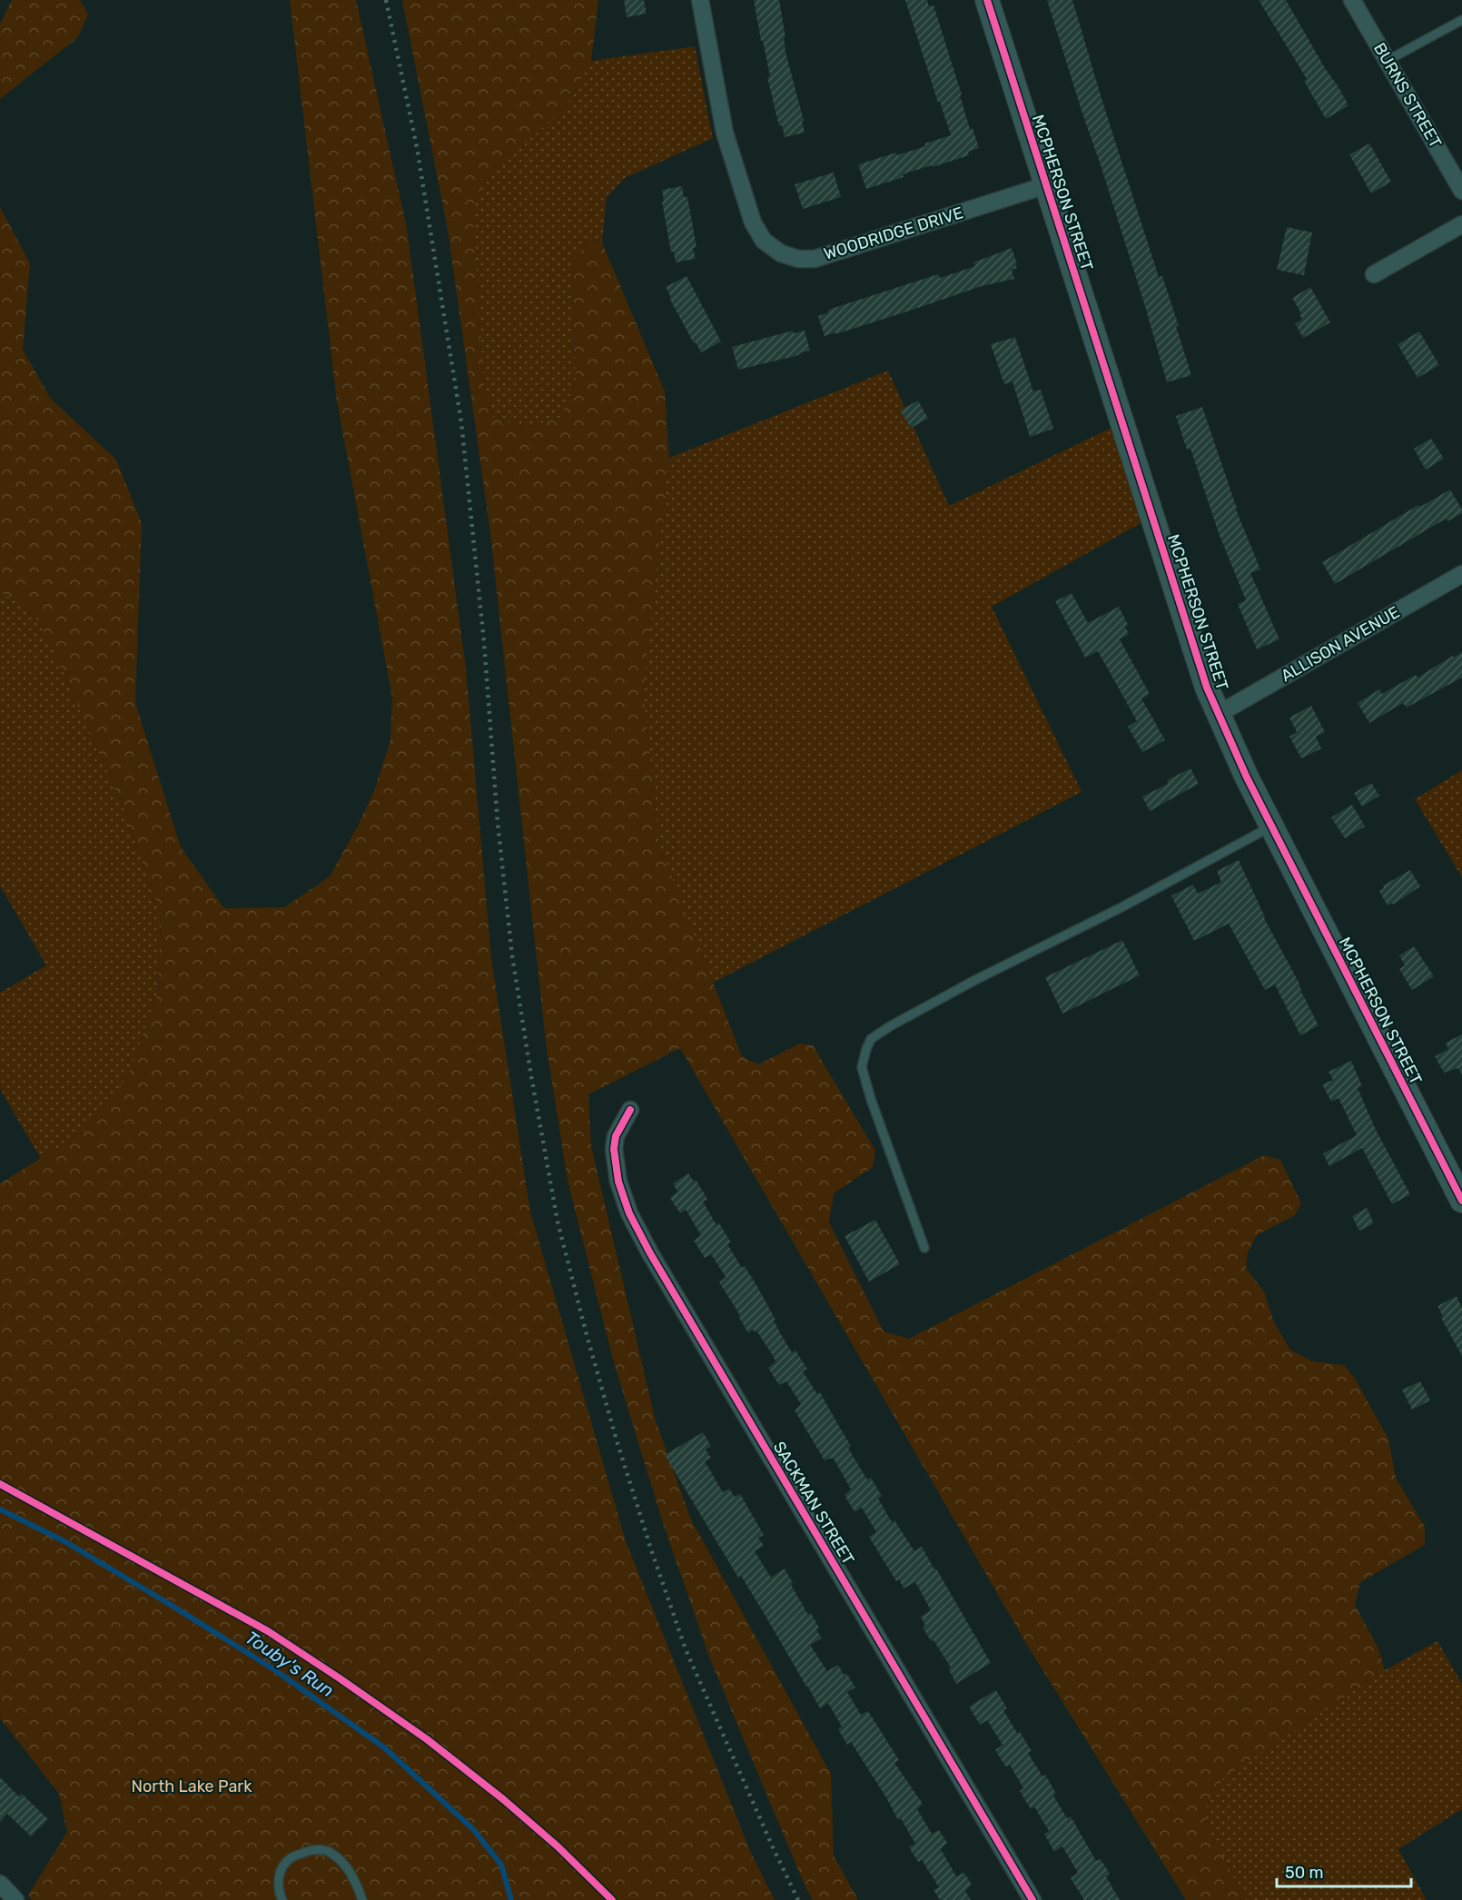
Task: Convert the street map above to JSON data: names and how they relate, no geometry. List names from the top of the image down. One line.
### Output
{"streets":{"street":["BURNS STREET","MCPHERSON STREET","WOODRIDGE DRIVE","ALLISON AVENUE","SACKMAN STREET"]},"crossings":[["MCPHERSON STREET","WOODRIDGE DRIVE"],["MCPHERSON STREET","ALLISON AVENUE"]],"water":["Touby's Run"],"parks":["North Lake Park"],"scale_bar":"50 m"}
